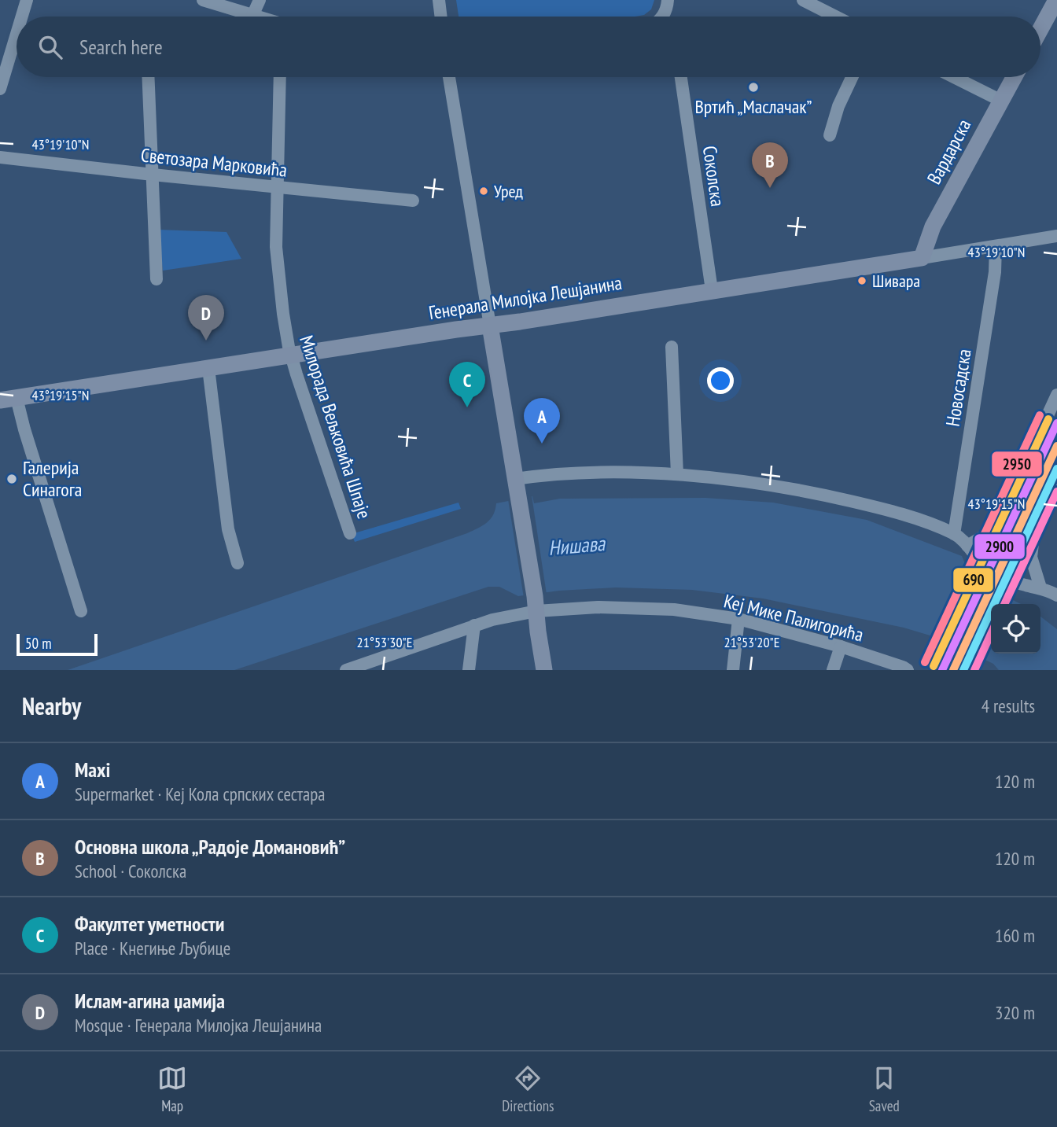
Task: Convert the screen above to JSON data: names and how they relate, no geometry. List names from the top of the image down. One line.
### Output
{"streets":{"main road":["Вардарска","Генерала Милојка Лешјанина"],"street":["Светозара Марковића","Соколска","Новосадска","Милорада Вељковића Шпаје","Кеј Мике Палигорића"]},"crossings":[["Вардарска","Генерала Милојка Лешјанина"],["Светозара Марковића","Милорада Вељковића Шпаје"],["Соколска","Генерала Милојка Лешјанина"],["Генерала Милојка Лешјанина","Новосадска"],["Генерала Милојка Лешјанина","Милорада Вељковића Шпаје"]],"water":["Нишава"],"places":["Вртић „Маслачак”","Уред","Шивара","Галерија Синагога"],"lines":["transit line 2950","transit line 690","transit line 2900"],"scale_bar":"50 m","page":{"search":"Search here","pins":["B","D","C","A"],"scale":"50 m","heading":["Nearby","4 results"],"list":[{"mark":"A","name":"Maxi","note":"Supermarket · Кеј Кола српских сестара","value":"120 m"},{"mark":"B","name":"Основна школа „Радоје Домановић”","note":"School · Соколска","value":"120 m"},{"mark":"C","name":"Факултет уметности","note":"Place · Кнегиње Љубице","value":"160 m"},{"mark":"D","name":"Ислам-агина џамија","note":"Mosque · Генерала Милојка Лешјанина","value":"320 m"}],"nav":["Map","Directions","Saved"]},"coordinates":["43°19'10\"N","43°19'15\"N","21°53'30\"E","21°53'20\"E"]}
